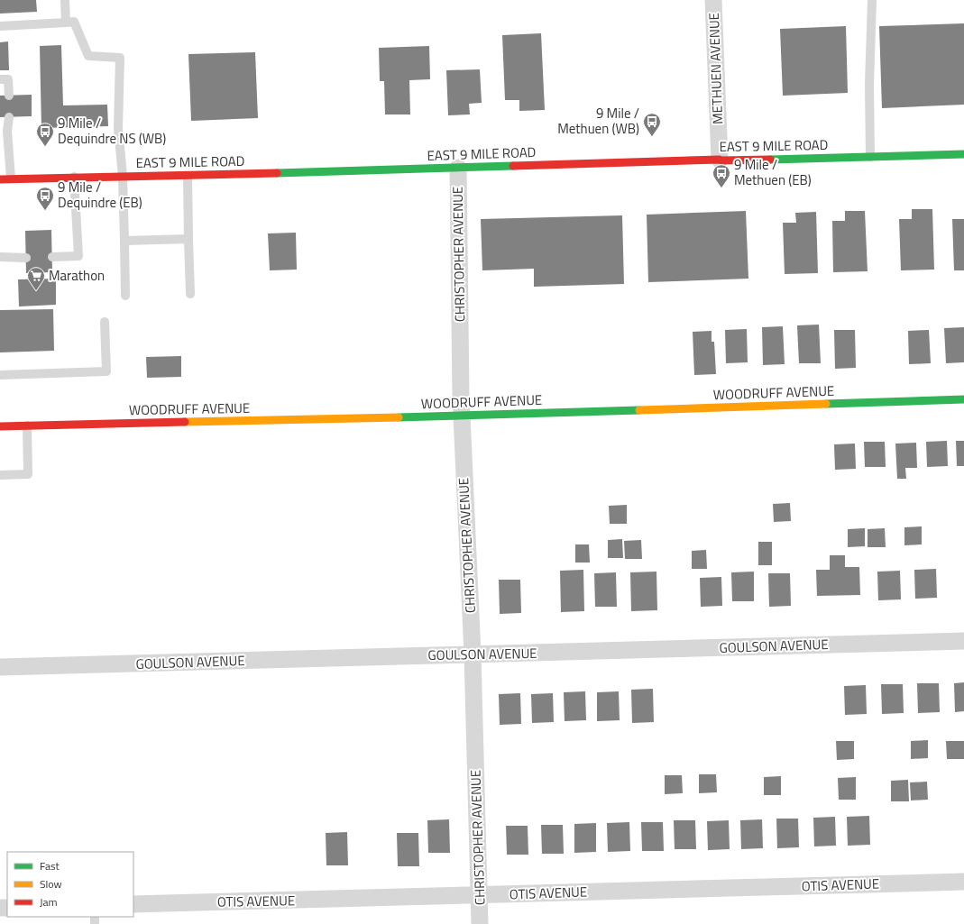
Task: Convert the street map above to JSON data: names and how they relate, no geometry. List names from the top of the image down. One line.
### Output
{"streets":{"main road":["EAST 9 MILE ROAD","WOODRUFF AVENUE"],"street":["METHUEN AVENUE","CHRISTOPHER AVENUE","GOULSON AVENUE","OTIS AVENUE"]},"crossings":[["METHUEN AVENUE","EAST 9 MILE ROAD"],["EAST 9 MILE ROAD","CHRISTOPHER AVENUE"],["CHRISTOPHER AVENUE","WOODRUFF AVENUE"],["CHRISTOPHER AVENUE","GOULSON AVENUE"],["CHRISTOPHER AVENUE","OTIS AVENUE"]],"places":{"bus stop":["9 Mile / Methuen (WB)","9 Mile / Dequindre NS (WB)","9 Mile / Methuen (EB)","9 Mile / Dequindre (EB)"],"supermarket":["Marathon"]},"legend":["Fast","Slow","Jam"]}
